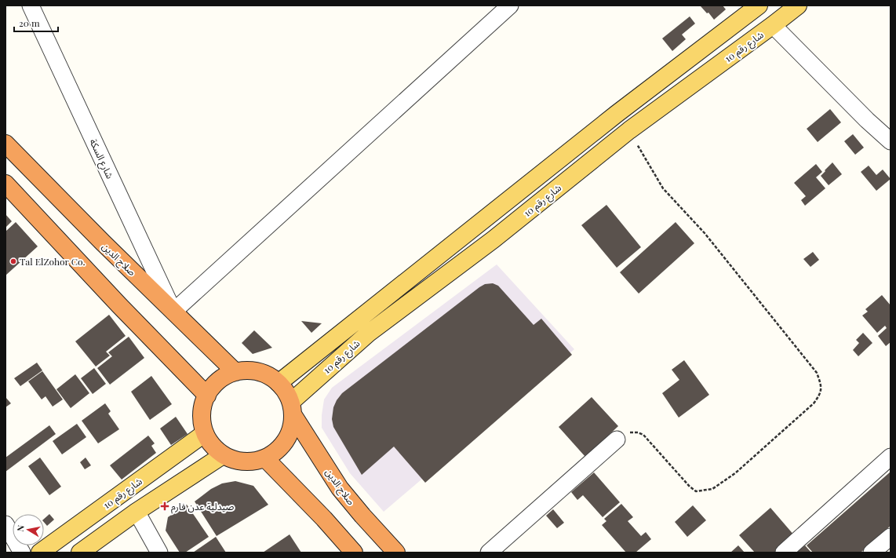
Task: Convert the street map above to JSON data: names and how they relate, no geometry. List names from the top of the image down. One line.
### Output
{"streets":{"highway":["صلاح الدين"],"main road":["شارع رقم 10"],"street":["شارع السكة"]},"crossings":[["شارع رقم 10","صلاح الدين"],["شارع السكة","صلاح الدين"]],"places":{"other":["Tal ElZohor Co."],"health":["صيدلية عدن فارم"]},"scale_bar":"20 m","north":"left"}
